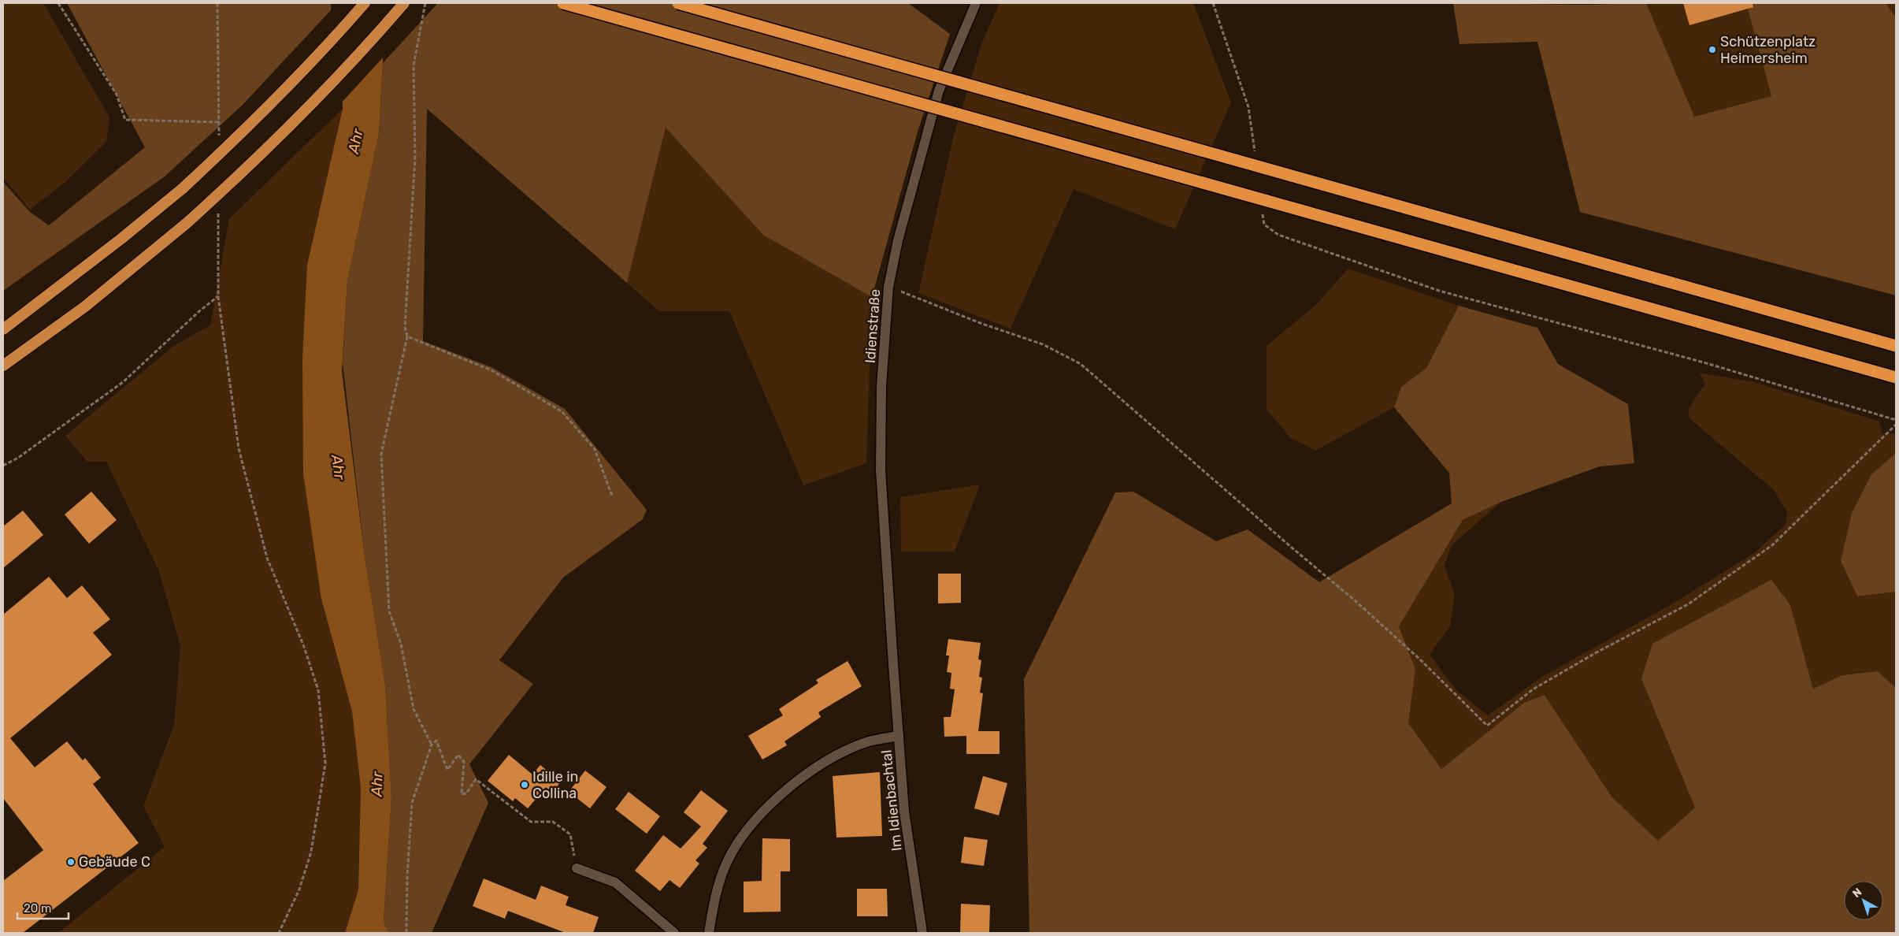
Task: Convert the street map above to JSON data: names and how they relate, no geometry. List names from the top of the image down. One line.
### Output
{"streets":{"street":["Idienstraße","Im Idienbachtal"]},"crossings":[["Idienstraße","Im Idienbachtal"]],"water":["Ahr"],"places":["Schützenplatz Heimersheim","Idille in Collina","Gebäude C"],"scale_bar":"20 m","north":"top left"}
